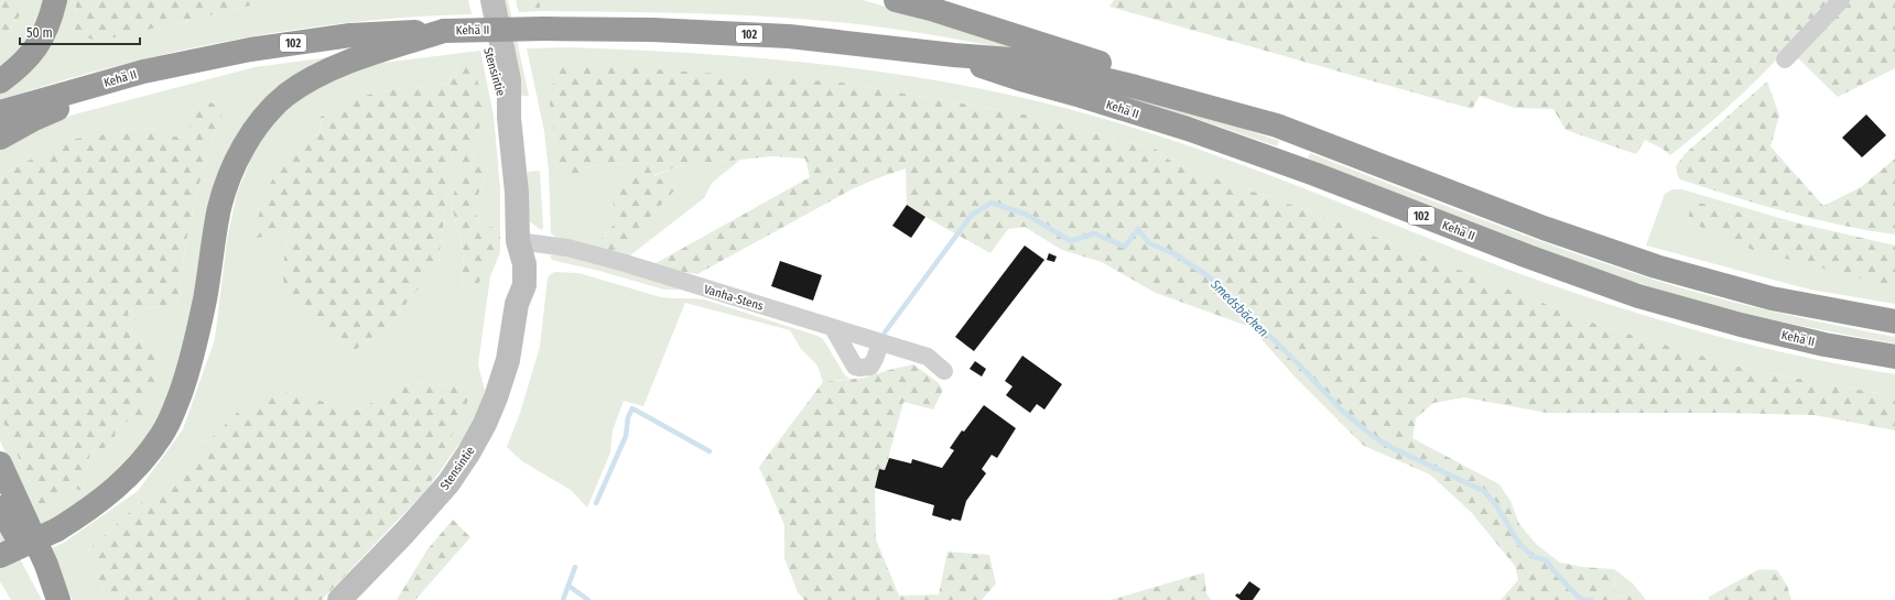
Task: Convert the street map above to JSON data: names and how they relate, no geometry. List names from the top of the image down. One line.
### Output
{"streets":{"highway":["Kehä II","102"],"main road":["Stensintie"],"street":["Vanha-Stens"]},"crossings":[["Stensintie","Vanha-Stens"]],"water":["Smedsbäcken"],"scale_bar":"50 m"}
